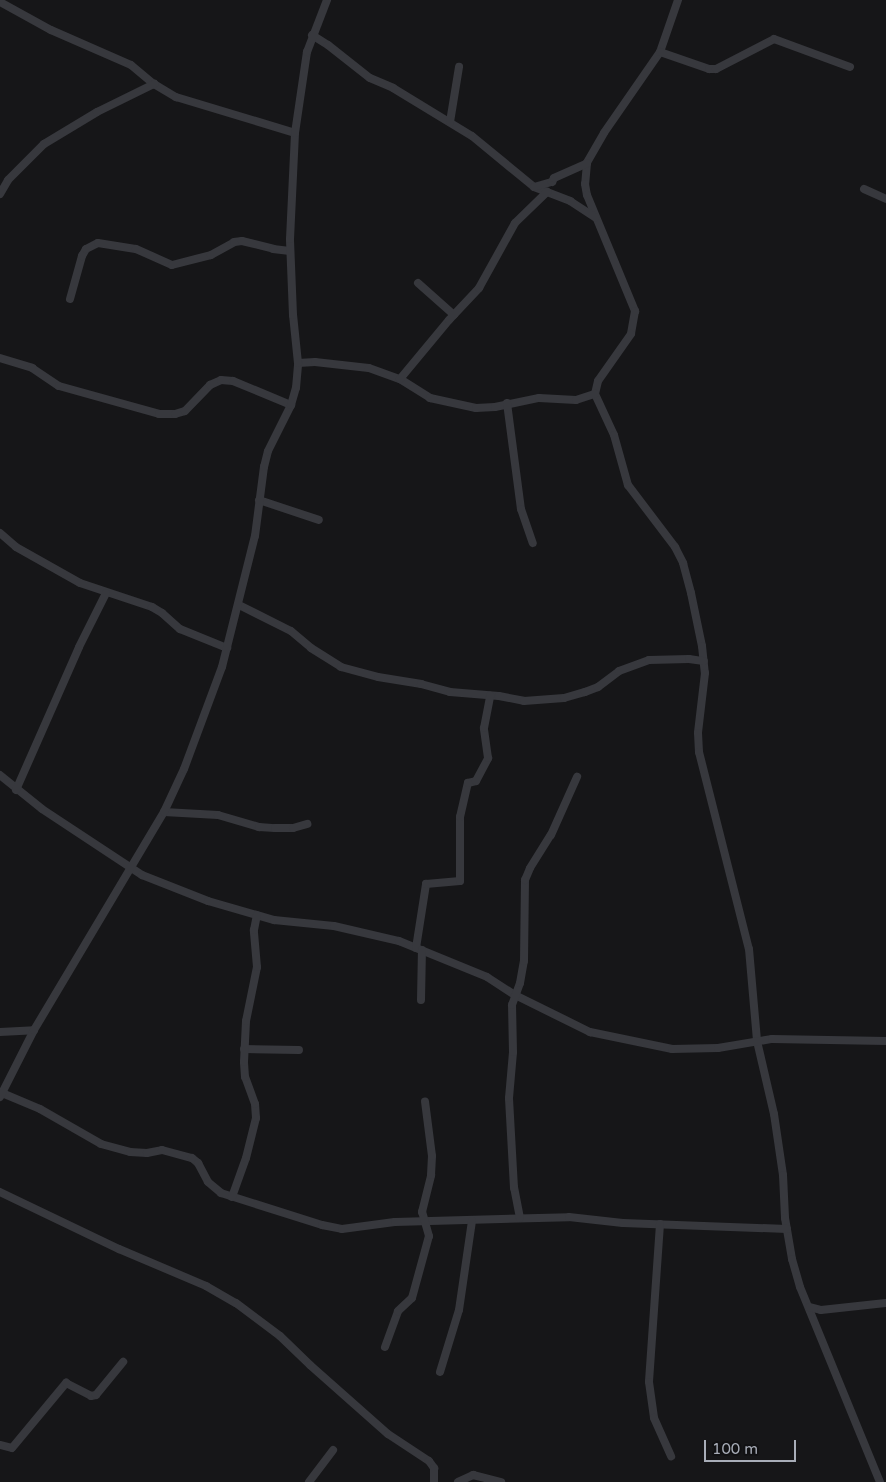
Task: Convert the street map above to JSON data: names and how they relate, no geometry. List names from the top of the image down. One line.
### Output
{"scale_bar":"100 m"}
